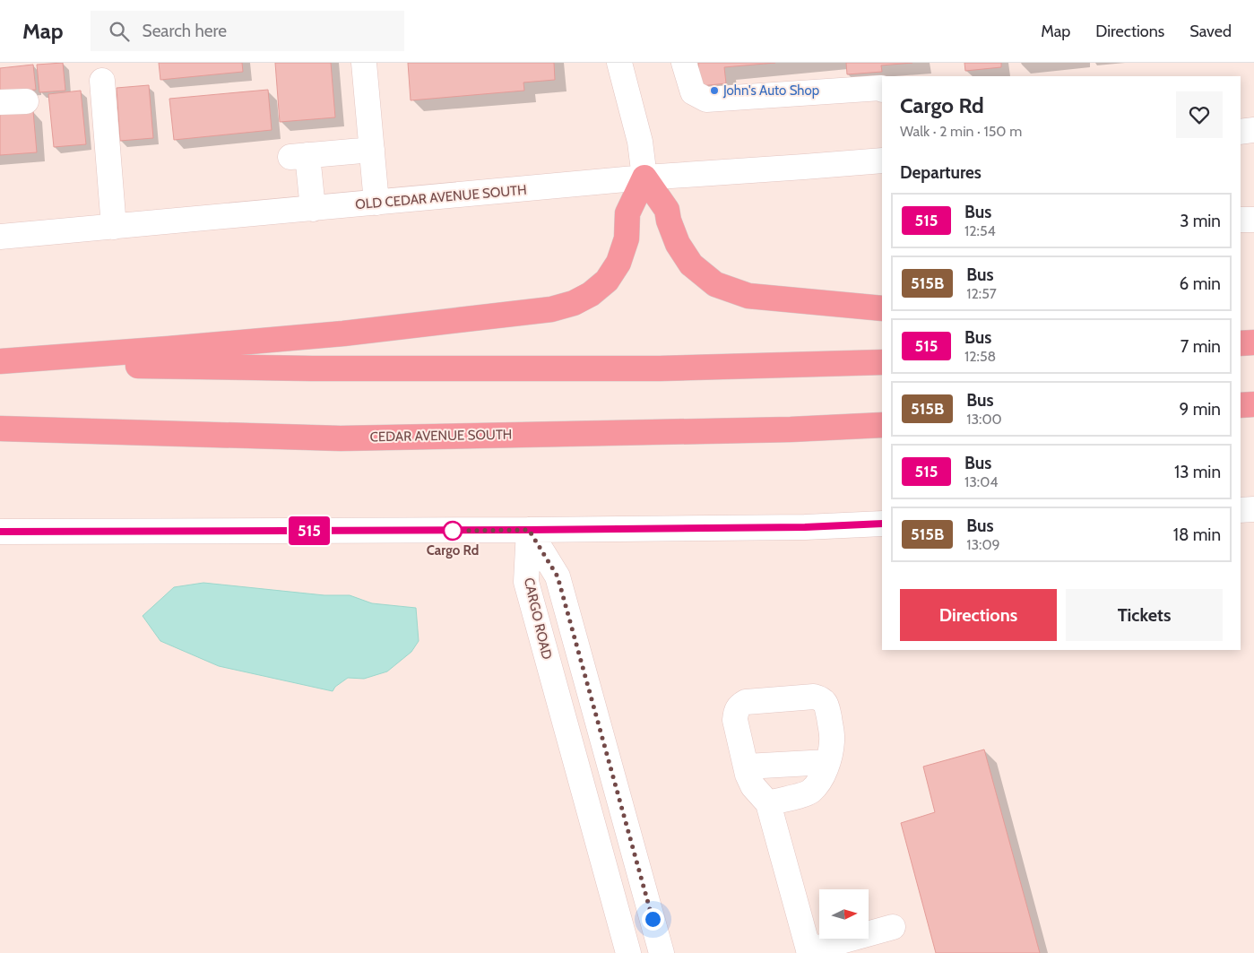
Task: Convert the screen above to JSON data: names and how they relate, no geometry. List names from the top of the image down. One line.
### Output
{"streets":{"highway":["CEDAR AVENUE SOUTH"],"street":["OLD CEDAR AVENUE SOUTH","CARGO ROAD"]},"places":["John's Auto Shop","Cargo Rd"],"lines":["bus line 515"],"north":"right","page":{"header":"Map","search":"Search here","nav":["Map","Directions","Saved"],"on_map":"515","heading":[["Cargo Rd","Walk · 2 min · 150 m"],"Departures"],"list":[{"mark":"515","name":"Bus","note":"12:54","value":"3 min"},{"mark":"515B","name":"Bus","note":"12:57","value":"6 min"},{"mark":"515","name":"Bus","note":"12:58","value":"7 min"},{"mark":"515B","name":"Bus","note":"13:00","value":"9 min"},{"mark":"515","name":"Bus","note":"13:04","value":"13 min"},{"mark":"515B","name":"Bus","note":"13:09","value":"18 min"}],"buttons":["Directions","Tickets"]}}
